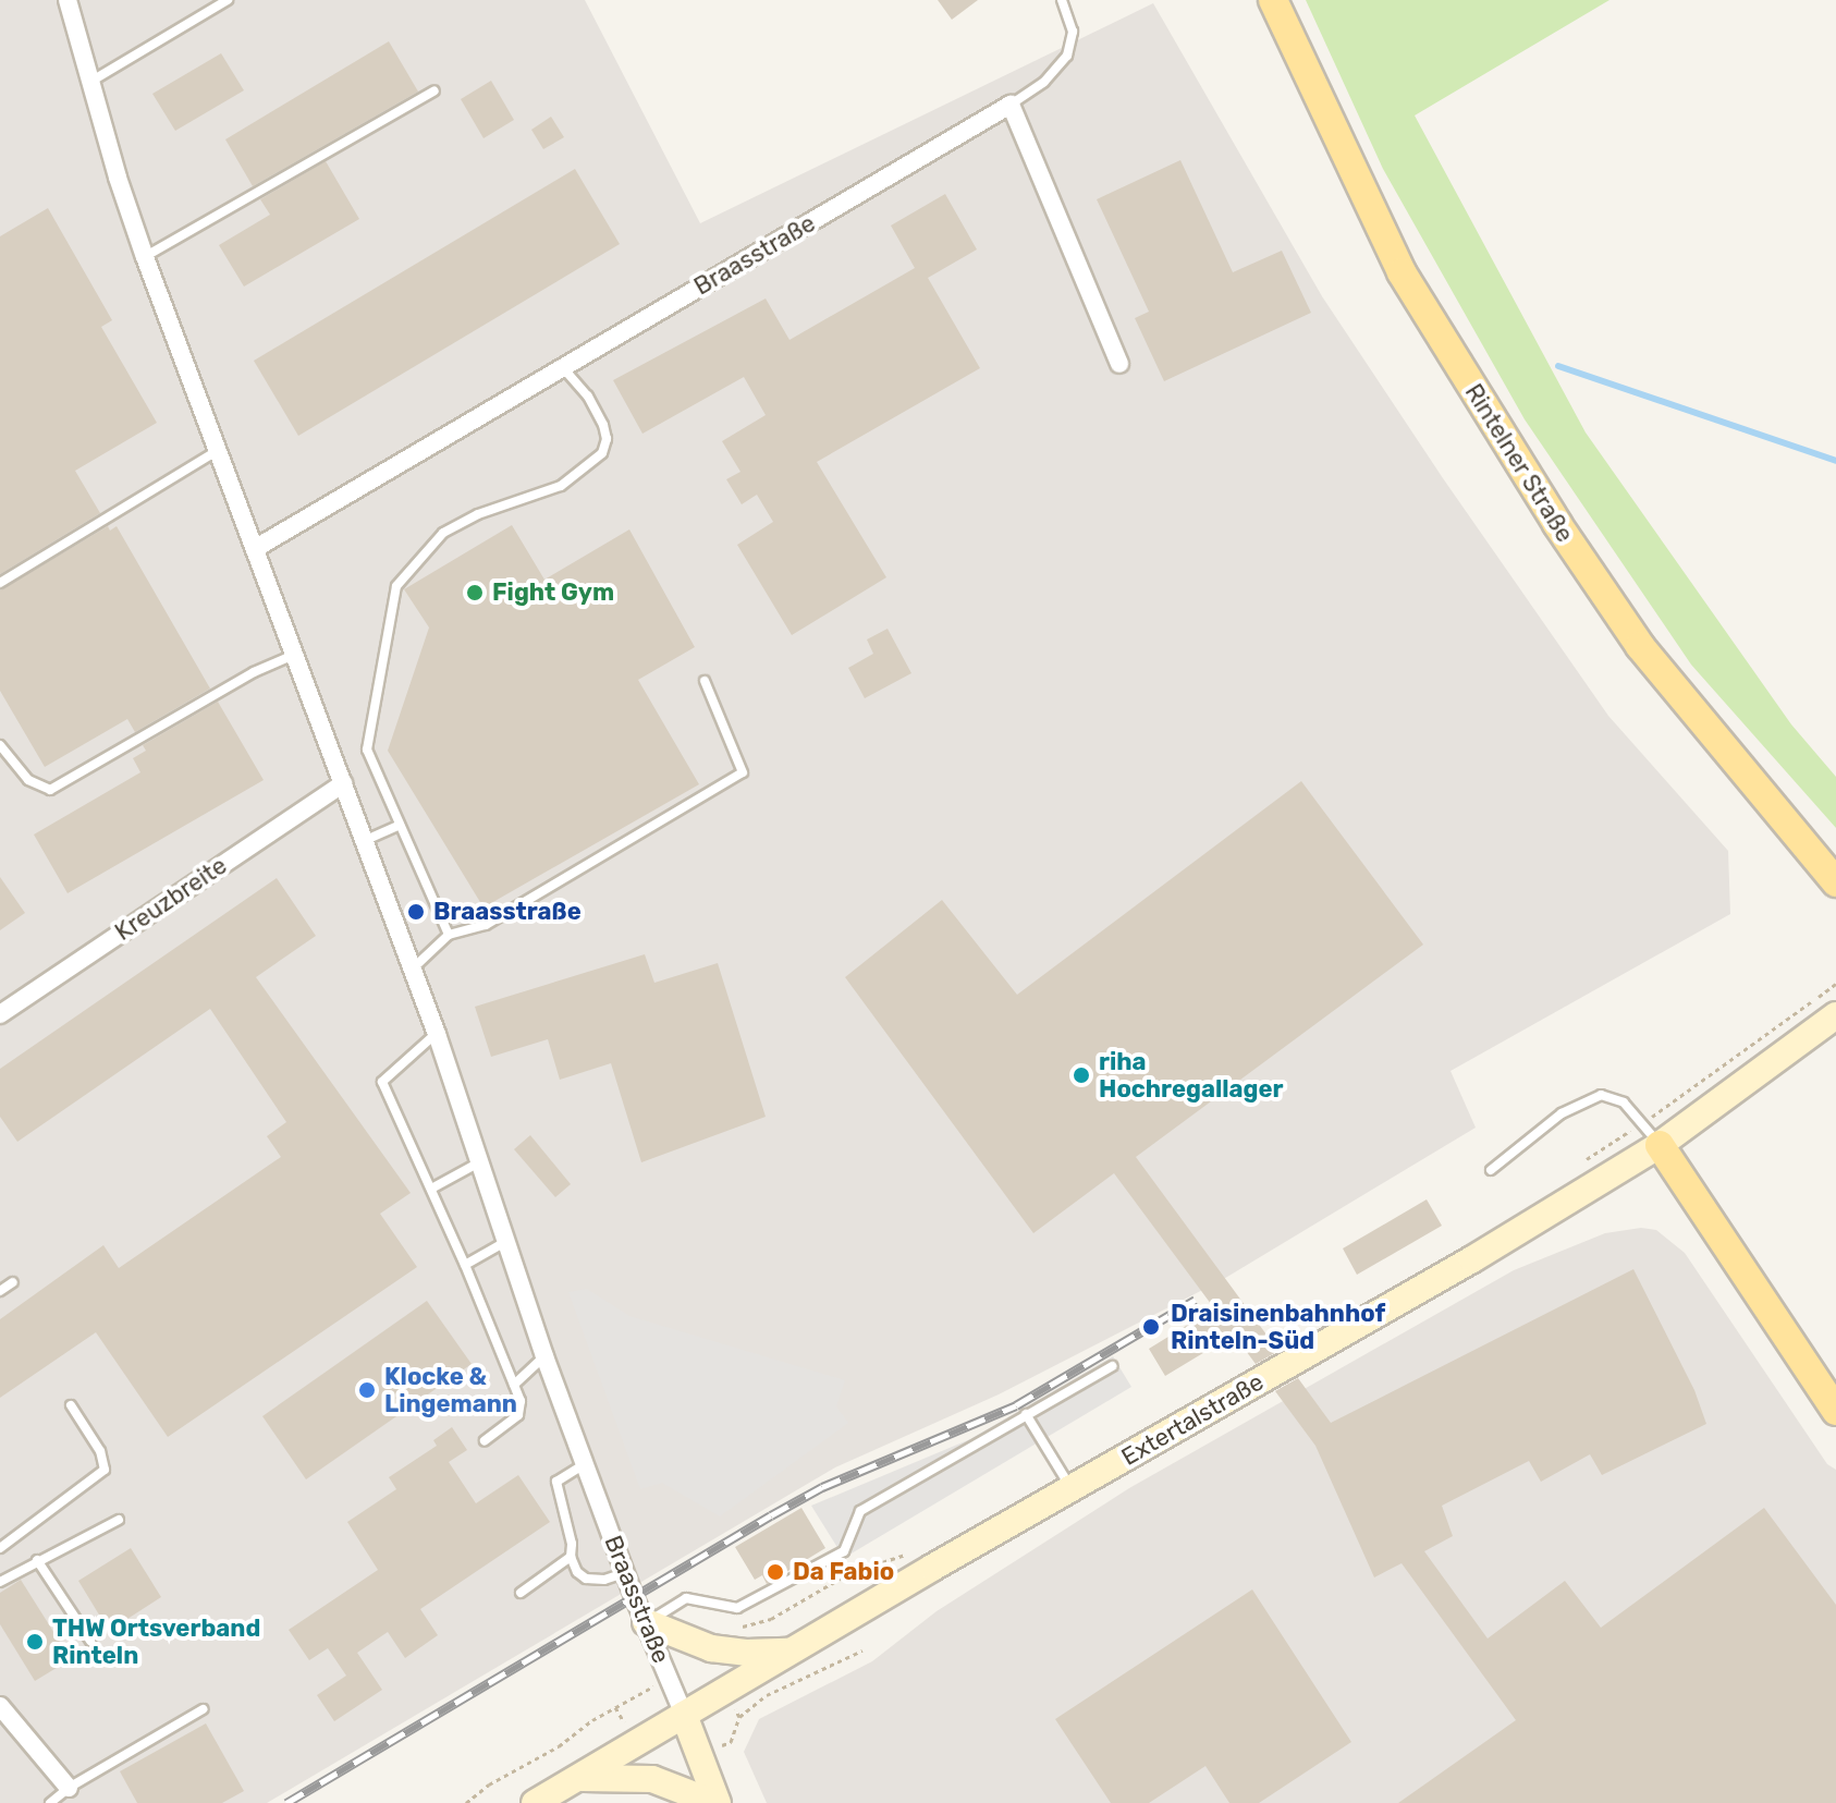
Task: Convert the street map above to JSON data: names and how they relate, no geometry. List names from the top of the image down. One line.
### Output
{"streets":{"main road":["Rintelner Straße","Extertalstraße"],"street":["Braasstraße","Kreuzbreite"]},"crossings":[["Braasstraße","Kreuzbreite"],["Braasstraße","Extertalstraße"]],"places":["Fight Gym","Braasstraße","riha Hochregallager","Draisinenbahnhof Rinteln-Süd","Klocke & Lingemann","Da Fabio","THW Ortsverband Rinteln"]}
